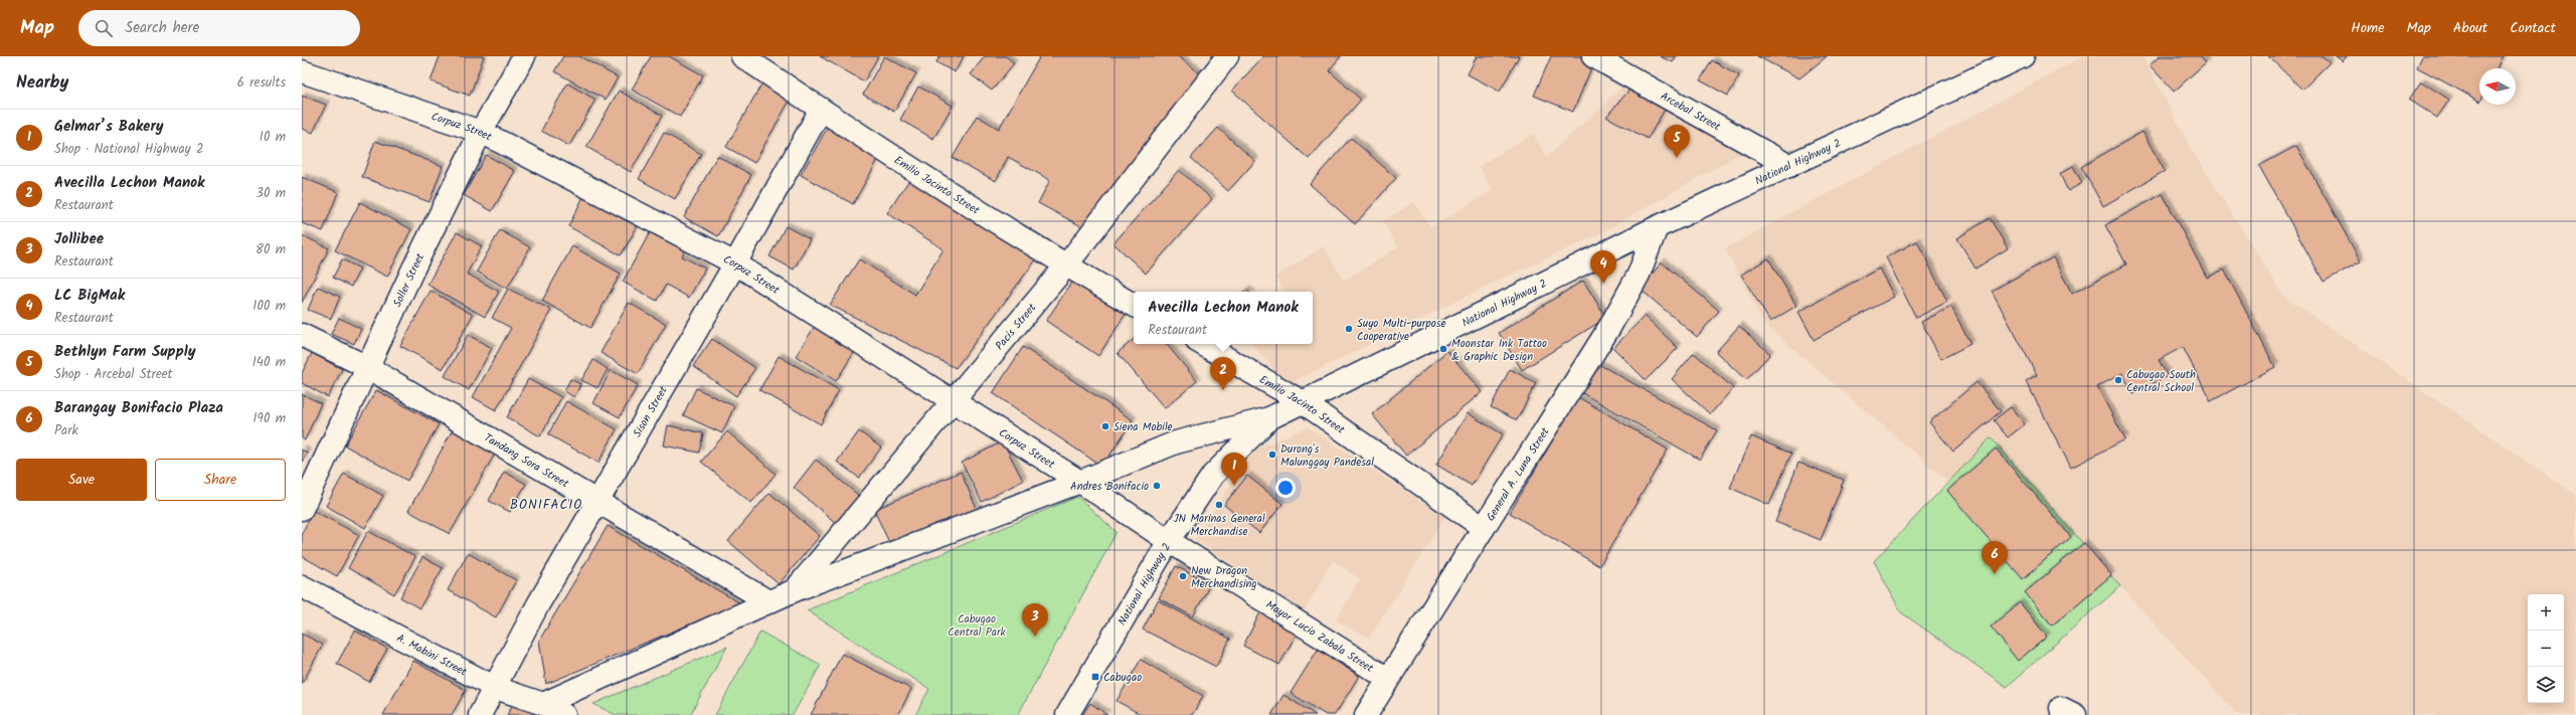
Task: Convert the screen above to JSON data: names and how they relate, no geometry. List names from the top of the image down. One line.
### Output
{"streets":{"main road":["Arcebal Street","Corpuz Street","National Highway 2","Emilio Jacinto Street","Soller Street","Pacis Street","Sison Street","Tandang Sora Street","General A. Luna Street","Mayor Lucio Zabala Street","A. Mabini Street"]},"crossings":[["Arcebal Street","National Highway 2"],["Corpuz Street","National Highway 2"],["Corpuz Street","Soller Street"],["Corpuz Street","Pacis Street"],["Corpuz Street","Sison Street"],["Corpuz Street","Mayor Lucio Zabala Street"],["National Highway 2","Emilio Jacinto Street"],["National Highway 2","General A. Luna Street"],["National Highway 2","Mayor Lucio Zabala Street"],["Emilio Jacinto Street","Pacis Street"],["Emilio Jacinto Street","Sison Street"],["Emilio Jacinto Street","General A. Luna Street"],["Soller Street","Tandang Sora Street"],["Sison Street","Tandang Sora Street"],["Sison Street","A. Mabini Street"],["General A. Luna Street","Mayor Lucio Zabala Street"]],"districts":["BONIFACIO"],"parks":["Cabugao Central Park"],"places":{"other":["Suyo Multi-purpose Cooperative","Moonstar Ink Tattoo & Graphic Design","Cabugao South Central School","Siena Mobile","Durong's Malunggay Pandesal","Andres Bonifacio","JN Marinas General Merchandise","New Dragon Merchandising"],"transit":["Cabugao"]},"north":"left","page":{"header":"Map","search":"Search here","nav":["Home","Map","About","Contact"],"heading":["Nearby","6 results"],"list":[{"mark":"1","name":"Gelmar’s Bakery","note":"Shop · National Highway 2","value":"10 m"},{"mark":"2","name":"Avecilla Lechon Manok","note":"Restaurant","value":"30 m"},{"mark":"3","name":"Jollibee","note":"Restaurant","value":"80 m"},{"mark":"4","name":"LC BigMak","note":"Restaurant","value":"100 m"},{"mark":"5","name":"Bethlyn Farm Supply","note":"Shop · Arcebal Street","value":"140 m"},{"mark":"6","name":"Barangay Bonifacio Plaza","note":"Park","value":"190 m"}],"pins":["5","4","2","1","6","3"],"popup":["Avecilla Lechon Manok","Restaurant"],"buttons":["Save","Share"],"map_buttons":["+","−"]}}
